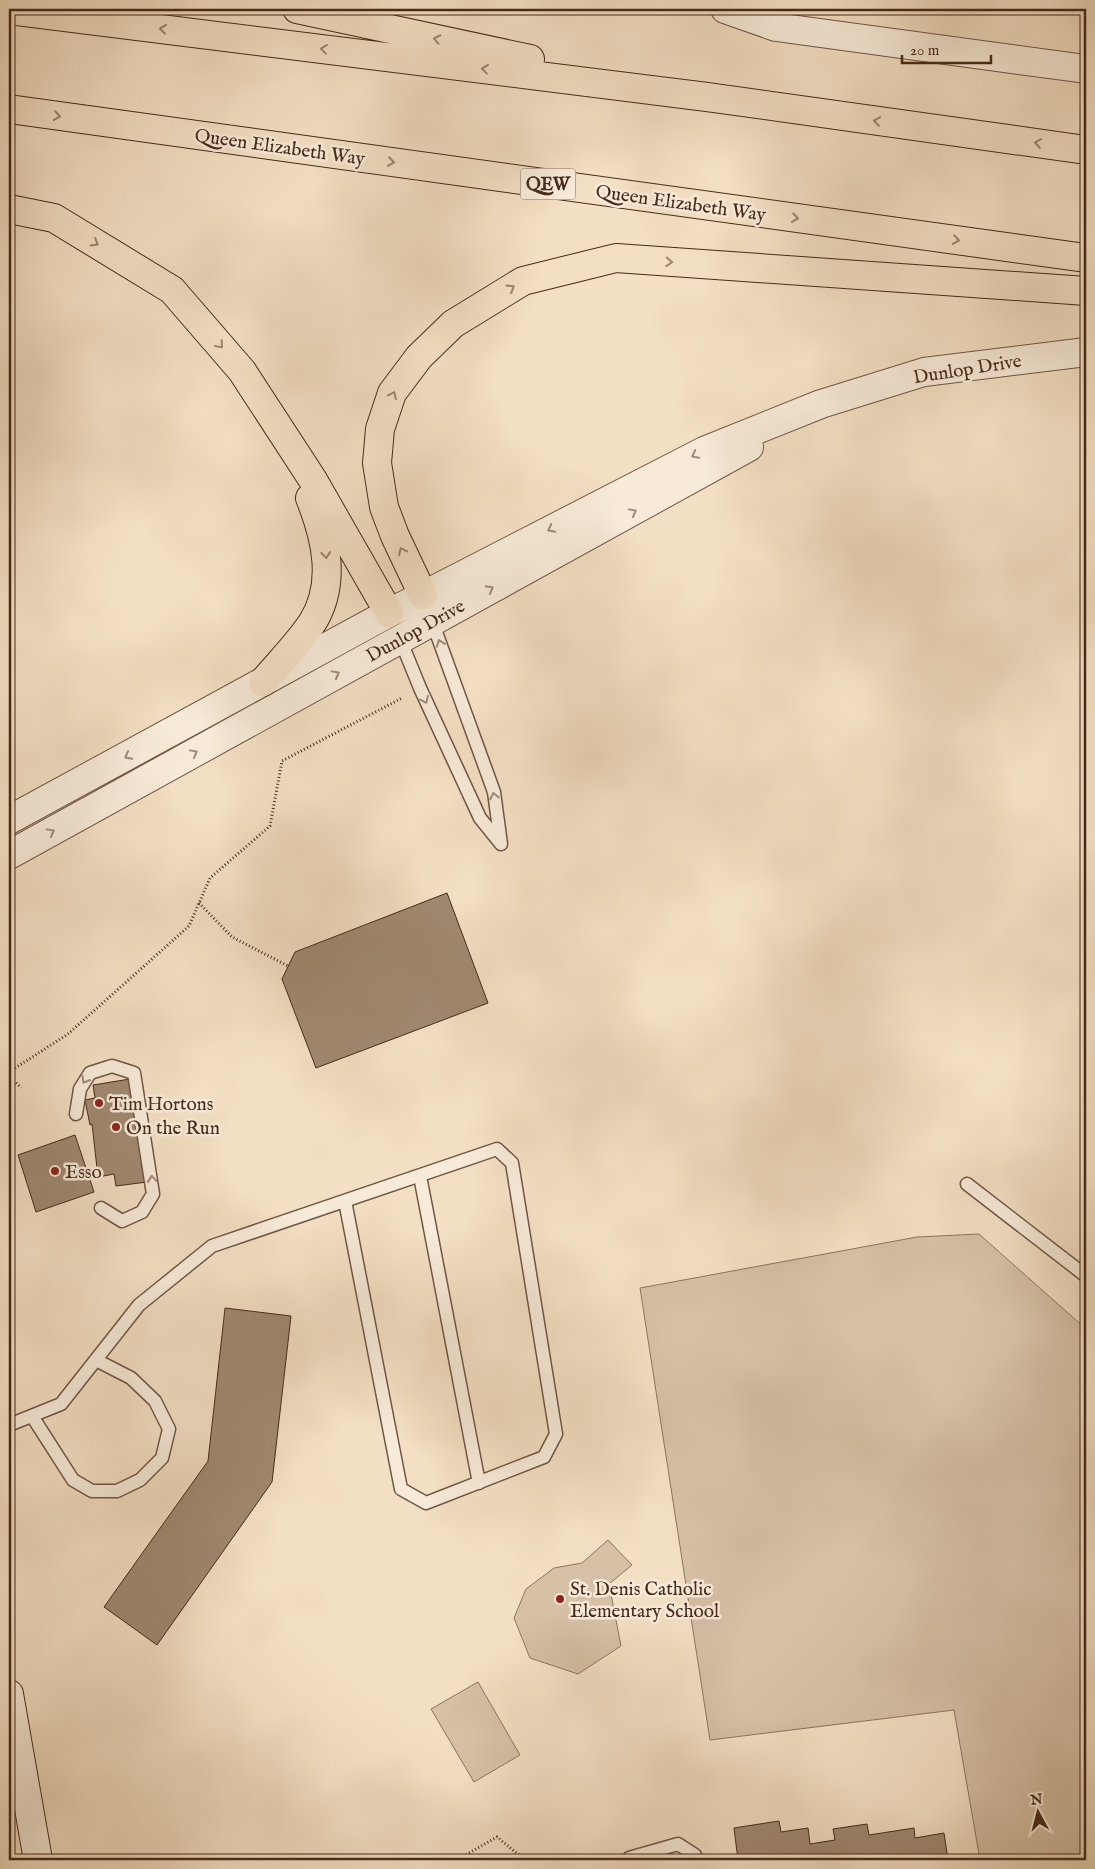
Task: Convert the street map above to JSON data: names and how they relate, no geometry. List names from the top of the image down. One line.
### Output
{"streets":{"highway":["Queen Elizabeth Way","QEW"],"street":["Dunlop Drive"]},"places":["Tim Hortons","On the Run","Esso","St. Denis Catholic Elementary School"],"scale_bar":"20 m","north":"top"}
